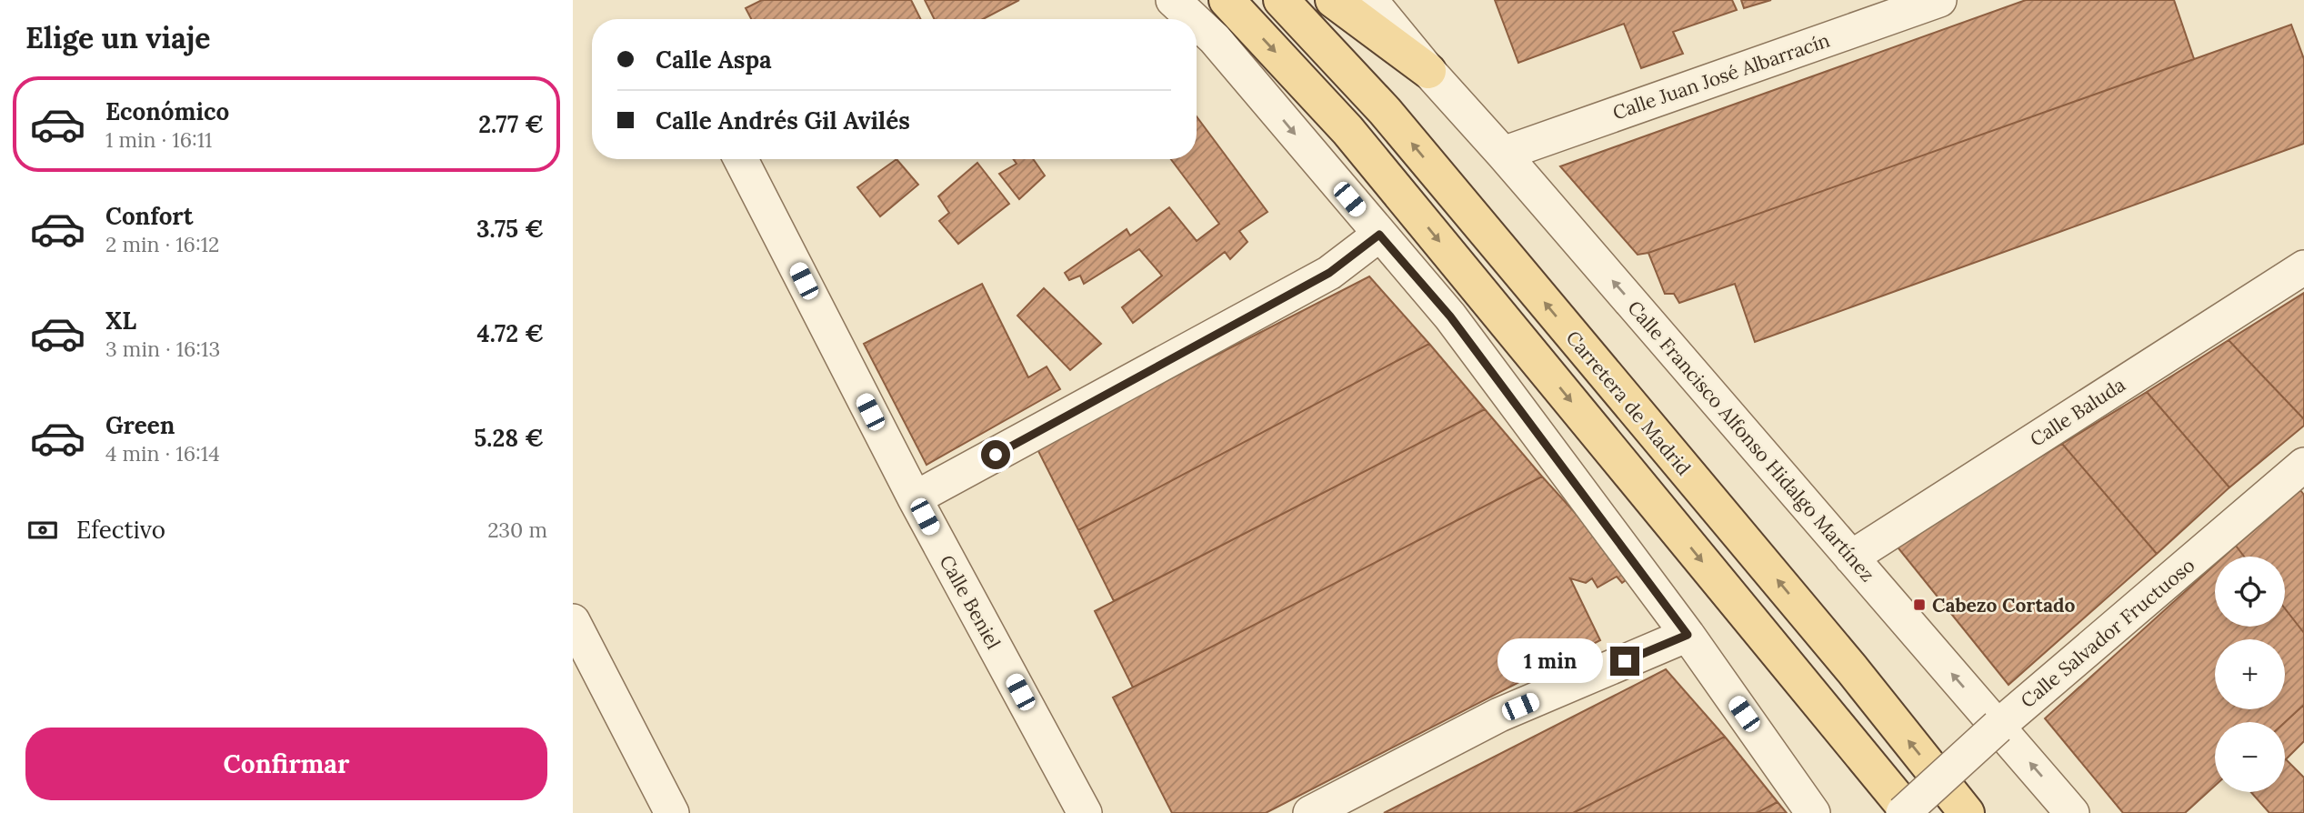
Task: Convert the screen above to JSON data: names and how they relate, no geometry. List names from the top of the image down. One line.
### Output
{"streets":{"main road":["Carretera de Madrid"],"street":["Calle Juan José Albarracín","Calle Baluda","Calle Francisco Alfonso Hidalgo Martínez","Calle Beniel","Calle Salvador Fructuoso"]},"crossings":[["Calle Juan José Albarracín","Calle Francisco Alfonso Hidalgo Martínez"],["Calle Baluda","Calle Francisco Alfonso Hidalgo Martínez"],["Calle Francisco Alfonso Hidalgo Martínez","Calle Salvador Fructuoso"]],"places":{"transit":["Cabezo Cortado"]},"page":{"heading":"Elige un viaje","banner":["Calle Aspa","Calle Andrés Gil Avilés"],"list":[{"name":"Económico","note":"1 min · 16:11","value":"2.77 €"},{"name":"Confort","note":"2 min · 16:12","value":"3.75 €"},{"name":"XL","note":"3 min · 16:13","value":"4.72 €"},{"name":"Green","note":"4 min · 16:14","value":"5.28 €"}],"pay":["Efectivo","230 m"],"map_buttons":["+","−"],"bubble":"1 min","buttons":"Confirmar"}}
